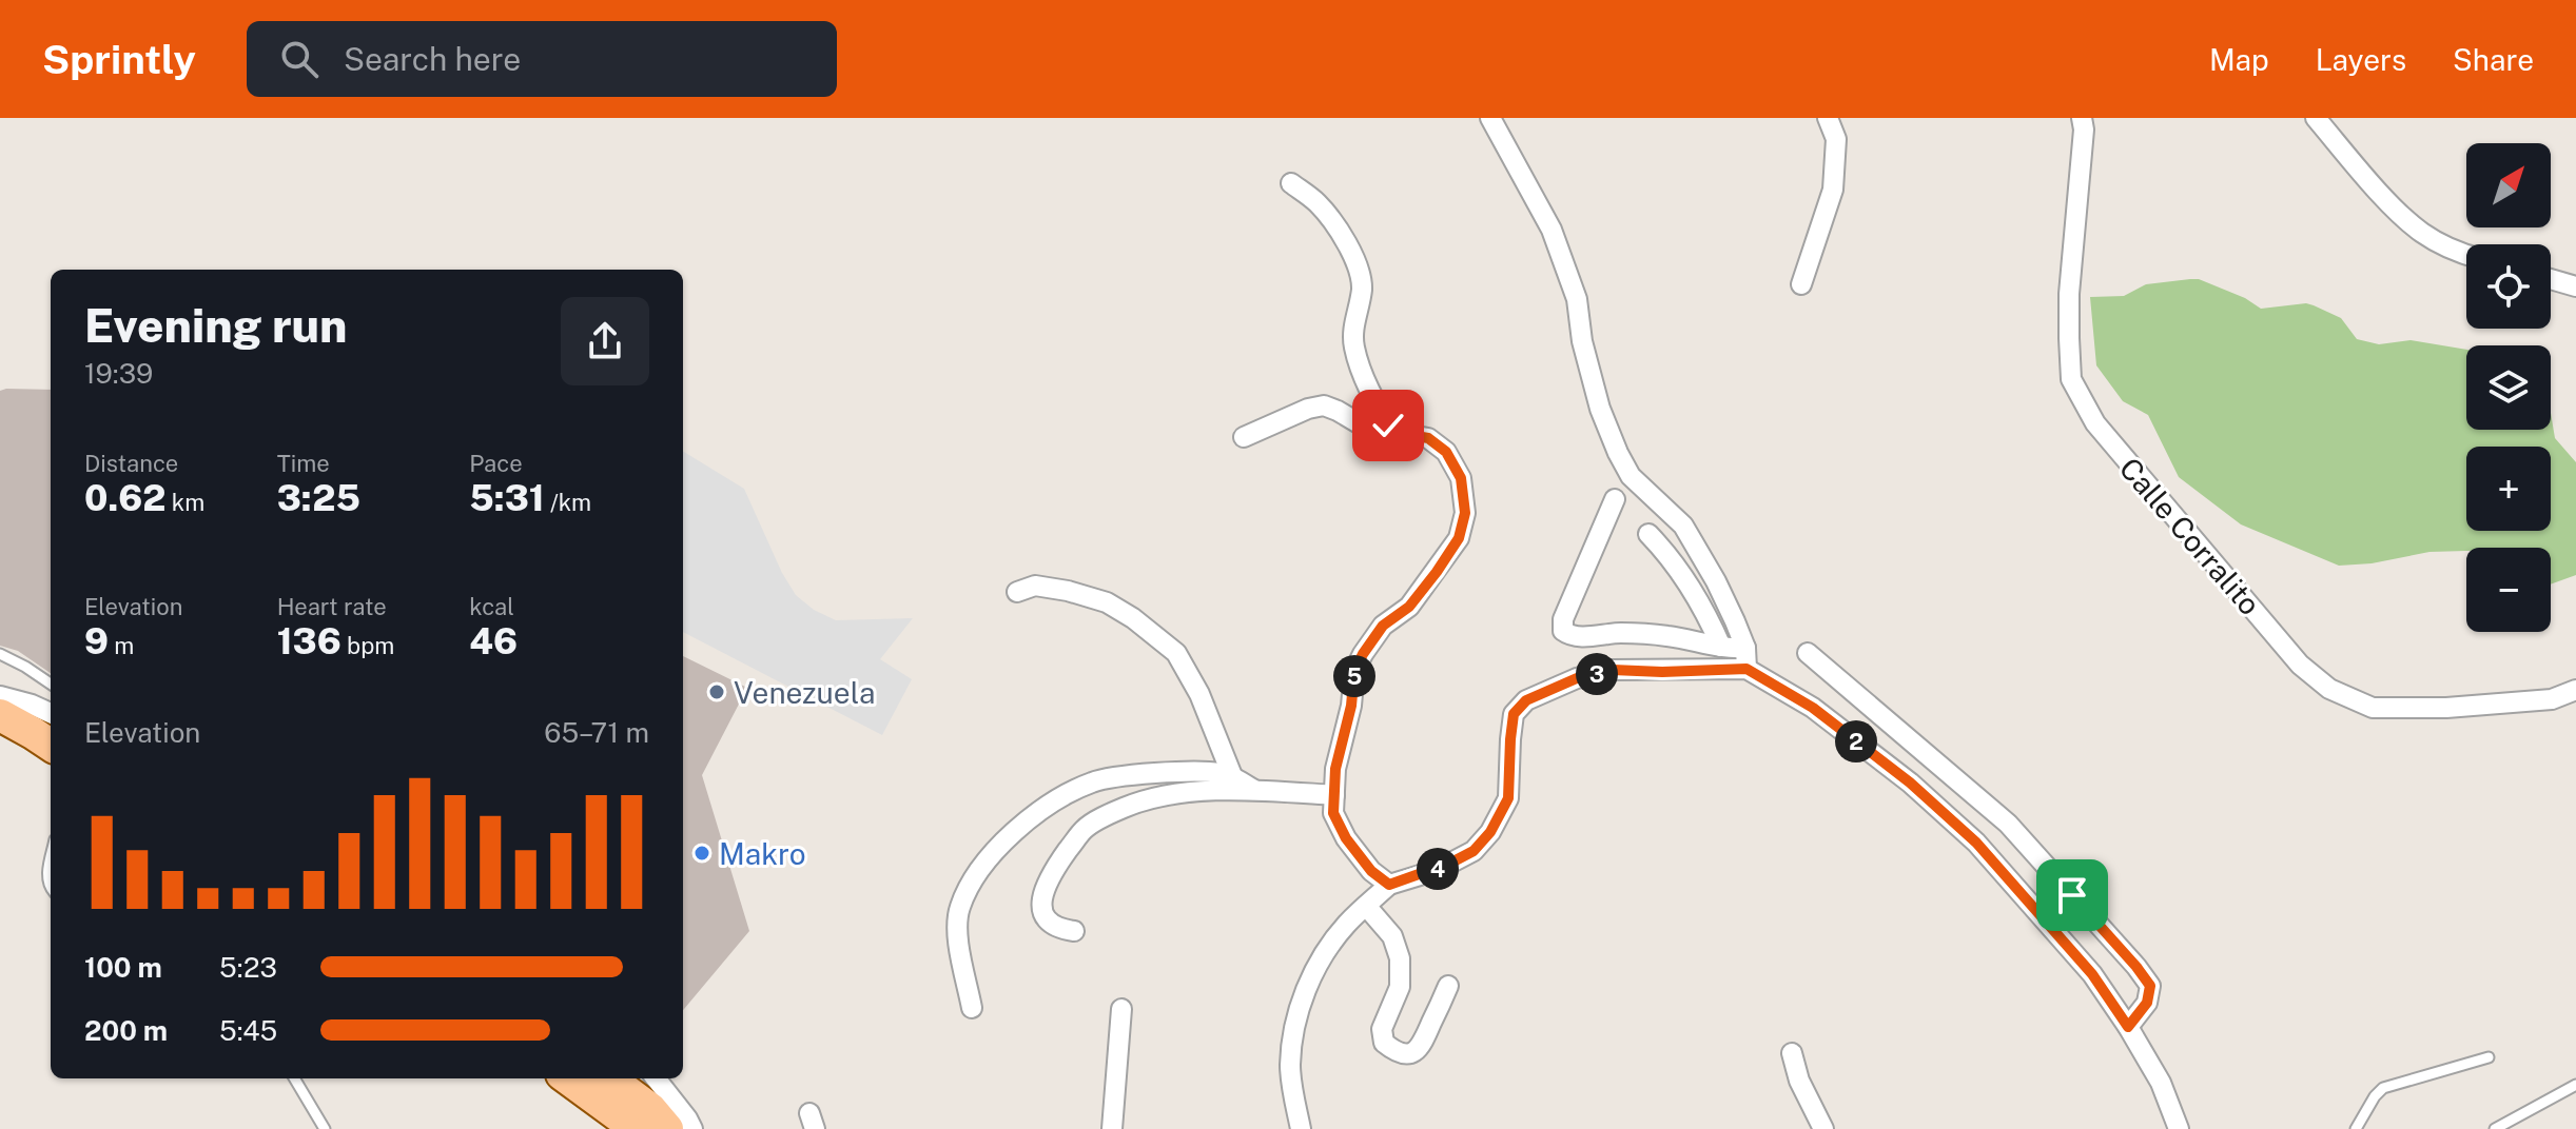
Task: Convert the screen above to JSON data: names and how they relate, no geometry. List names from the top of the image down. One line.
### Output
{"streets":{"street":["Calle Corralito"]},"places":["Venezuela","Makro"],"north":"top right","page":{"header":"Sprintly","search":"Search here","nav":["Map","Layers","Share"],"map_buttons":["+","−"],"heading":["Evening run","19:39"],"stats":[["Distance","0.62 km"],["Time","3:25"],["Pace","5:31 /km"],["Elevation","9 m"],["Heart rate","136 bpm"],["kcal","46"]],"pins":["3","5","2","4"],"chart":["Elevation","65–71 m"],"list":[{"name":"100 m","note":"5:23"},{"name":"200 m","note":"5:45"}]}}
